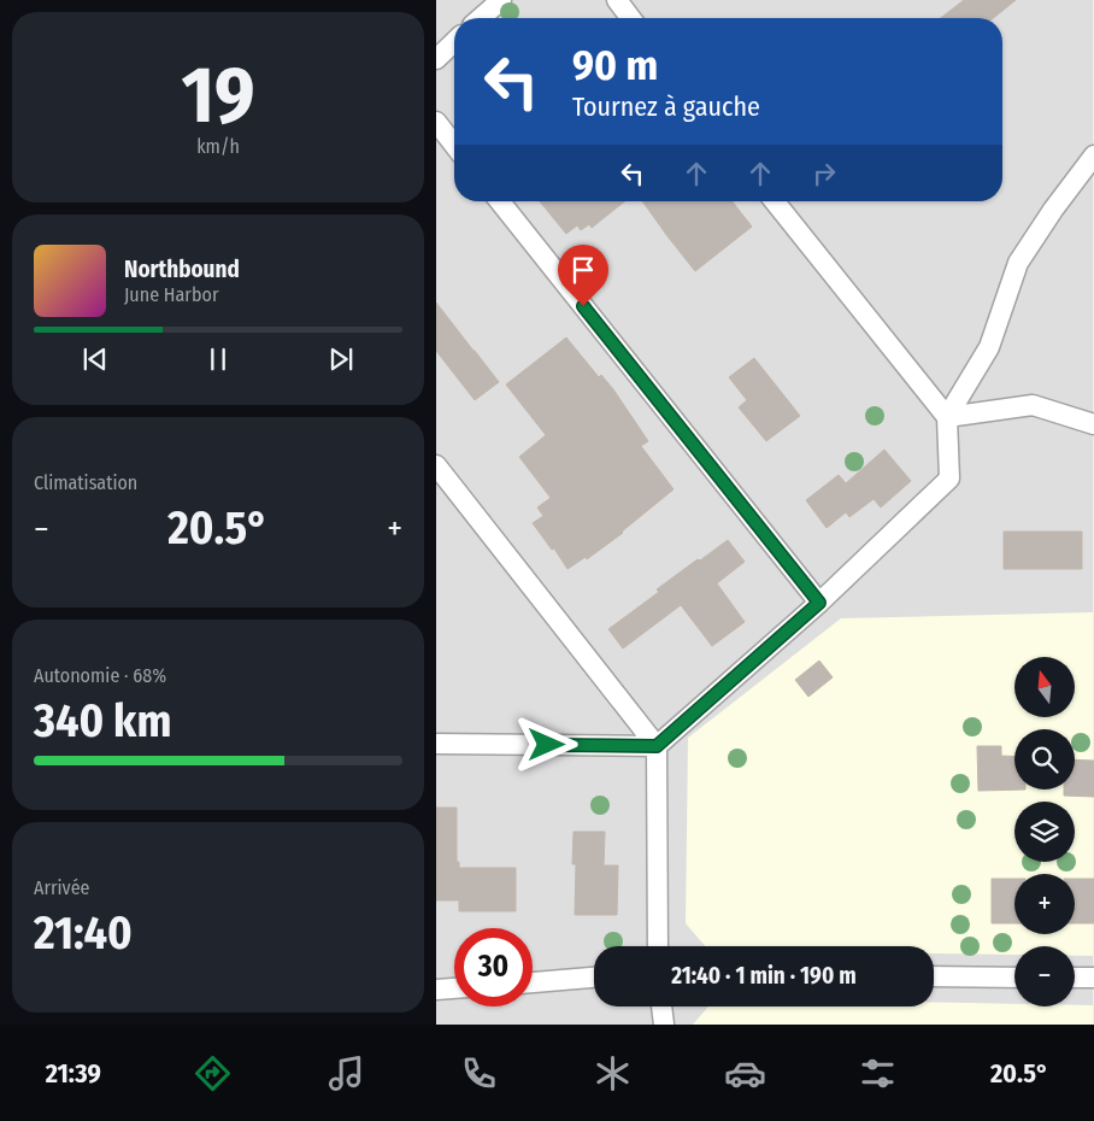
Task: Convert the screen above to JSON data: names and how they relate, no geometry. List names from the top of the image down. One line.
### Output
{"north":"top","page":{"tile":[["19","km/h"],"Climatisation",["Autonomie · 68%","340 km"],["Arrivée","21:40"]],"turn":["90 m","Tournez à gauche"],"song":["Northbound","June Harbor"],"heat":["−","20.5°","+"],"map_buttons":["+","−"],"limit":"30","trip":"21:40 · 1 min · 190 m","tabs":["21:39","20.5°"]}}
